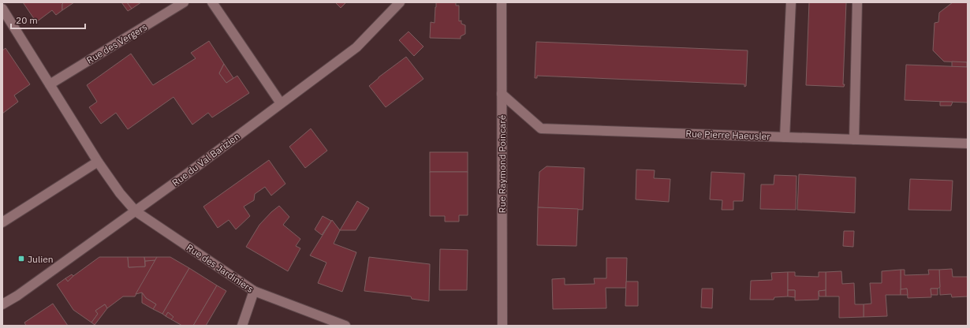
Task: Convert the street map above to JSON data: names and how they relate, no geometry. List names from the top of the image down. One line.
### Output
{"streets":{"street":["Rue des Vergers","Rue Pierre Haeusler","Rue du Val Barizien","Rue Raymond Poincaré","Rue des Jardiniers"]},"crossings":[["Rue Pierre Haeusler","Rue Raymond Poincaré"],["Rue du Val Barizien","Rue des Jardiniers"]],"places":{"transit":["Julien"]},"scale_bar":"20 m"}
